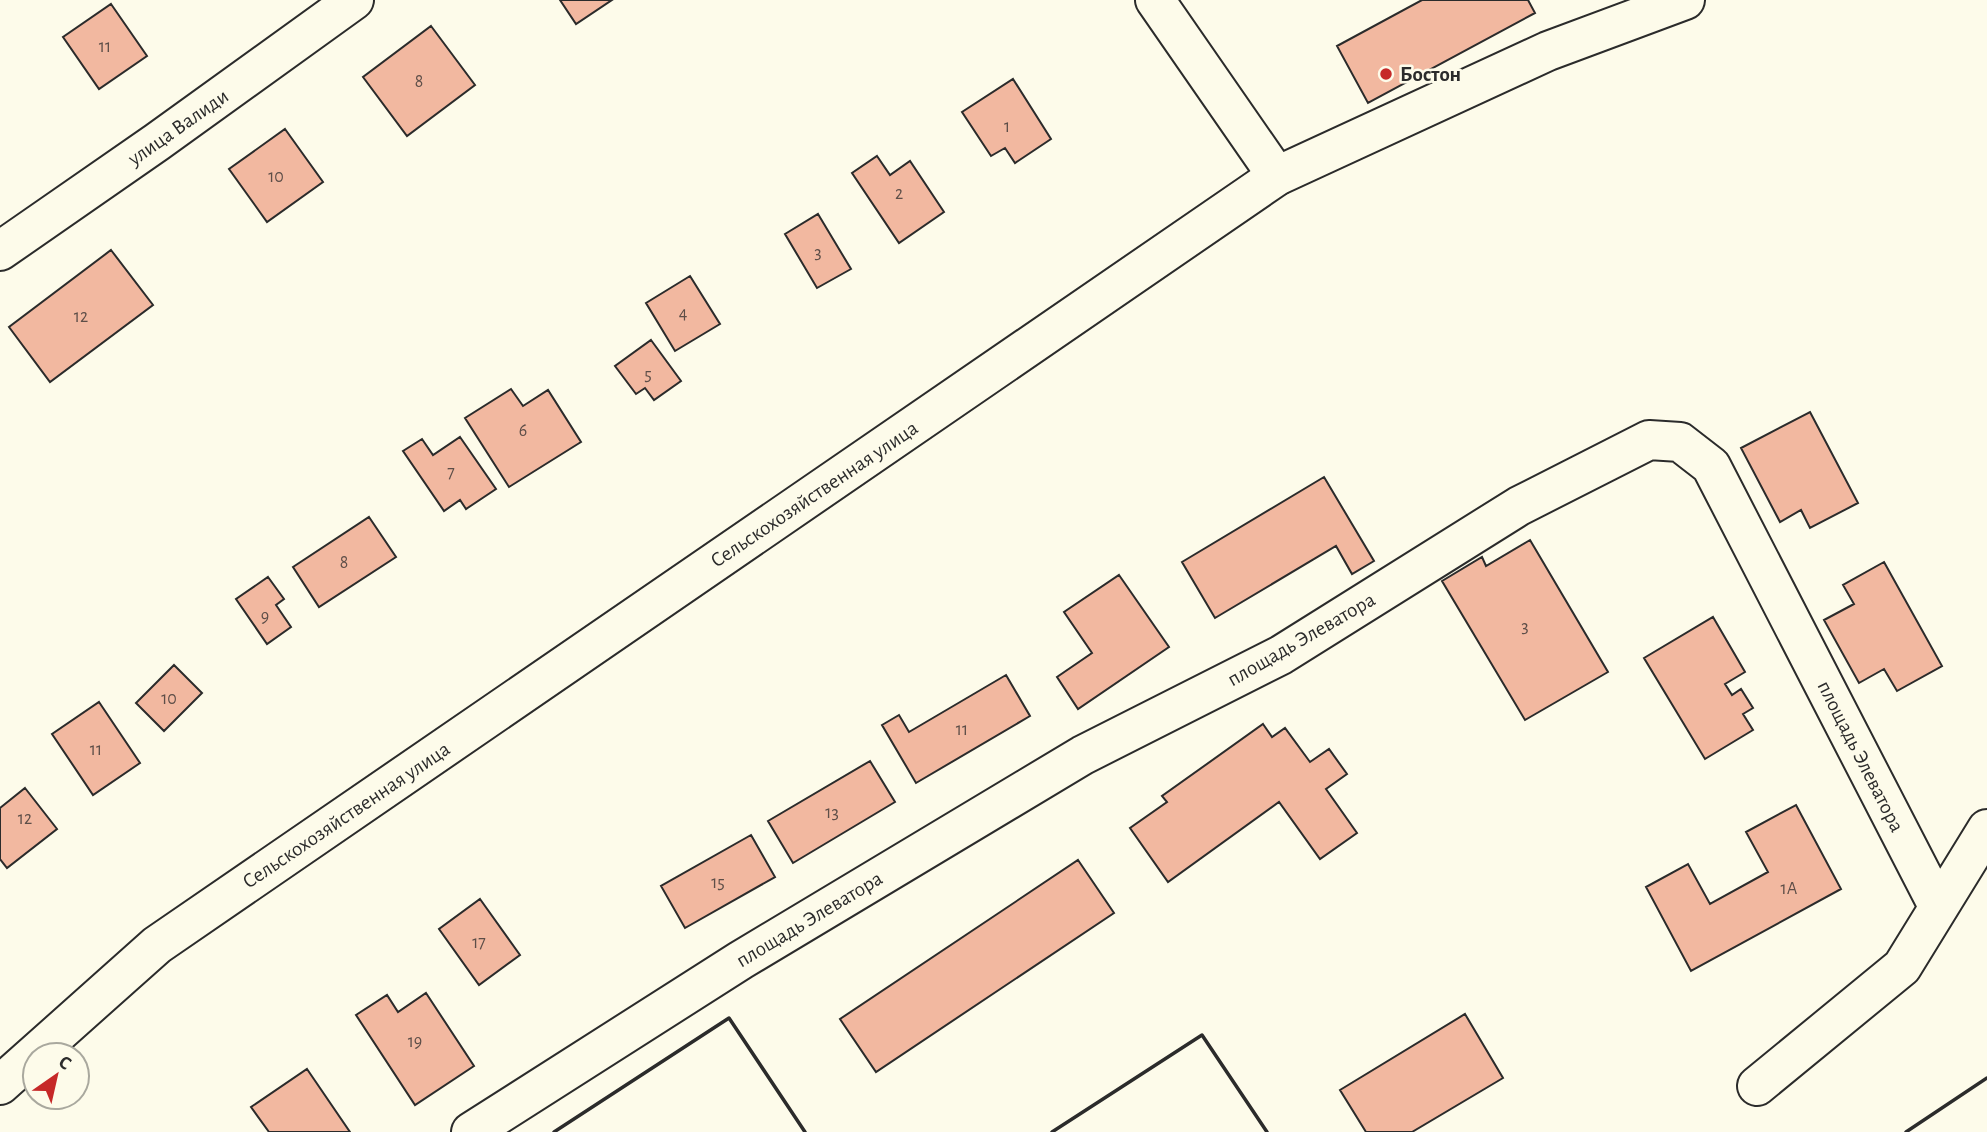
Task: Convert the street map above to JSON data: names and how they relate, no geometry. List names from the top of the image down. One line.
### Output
{"streets":{"street":["улица Валиди","Сельскохозяйственная улица","площадь Элеватора"]},"places":["Бостон"],"house_numbers":["11","8","1","10","2","3","4","12","5","6","7","8","9","3","10","11","11","13","12","15","1А","17","19"],"north":"top right"}
